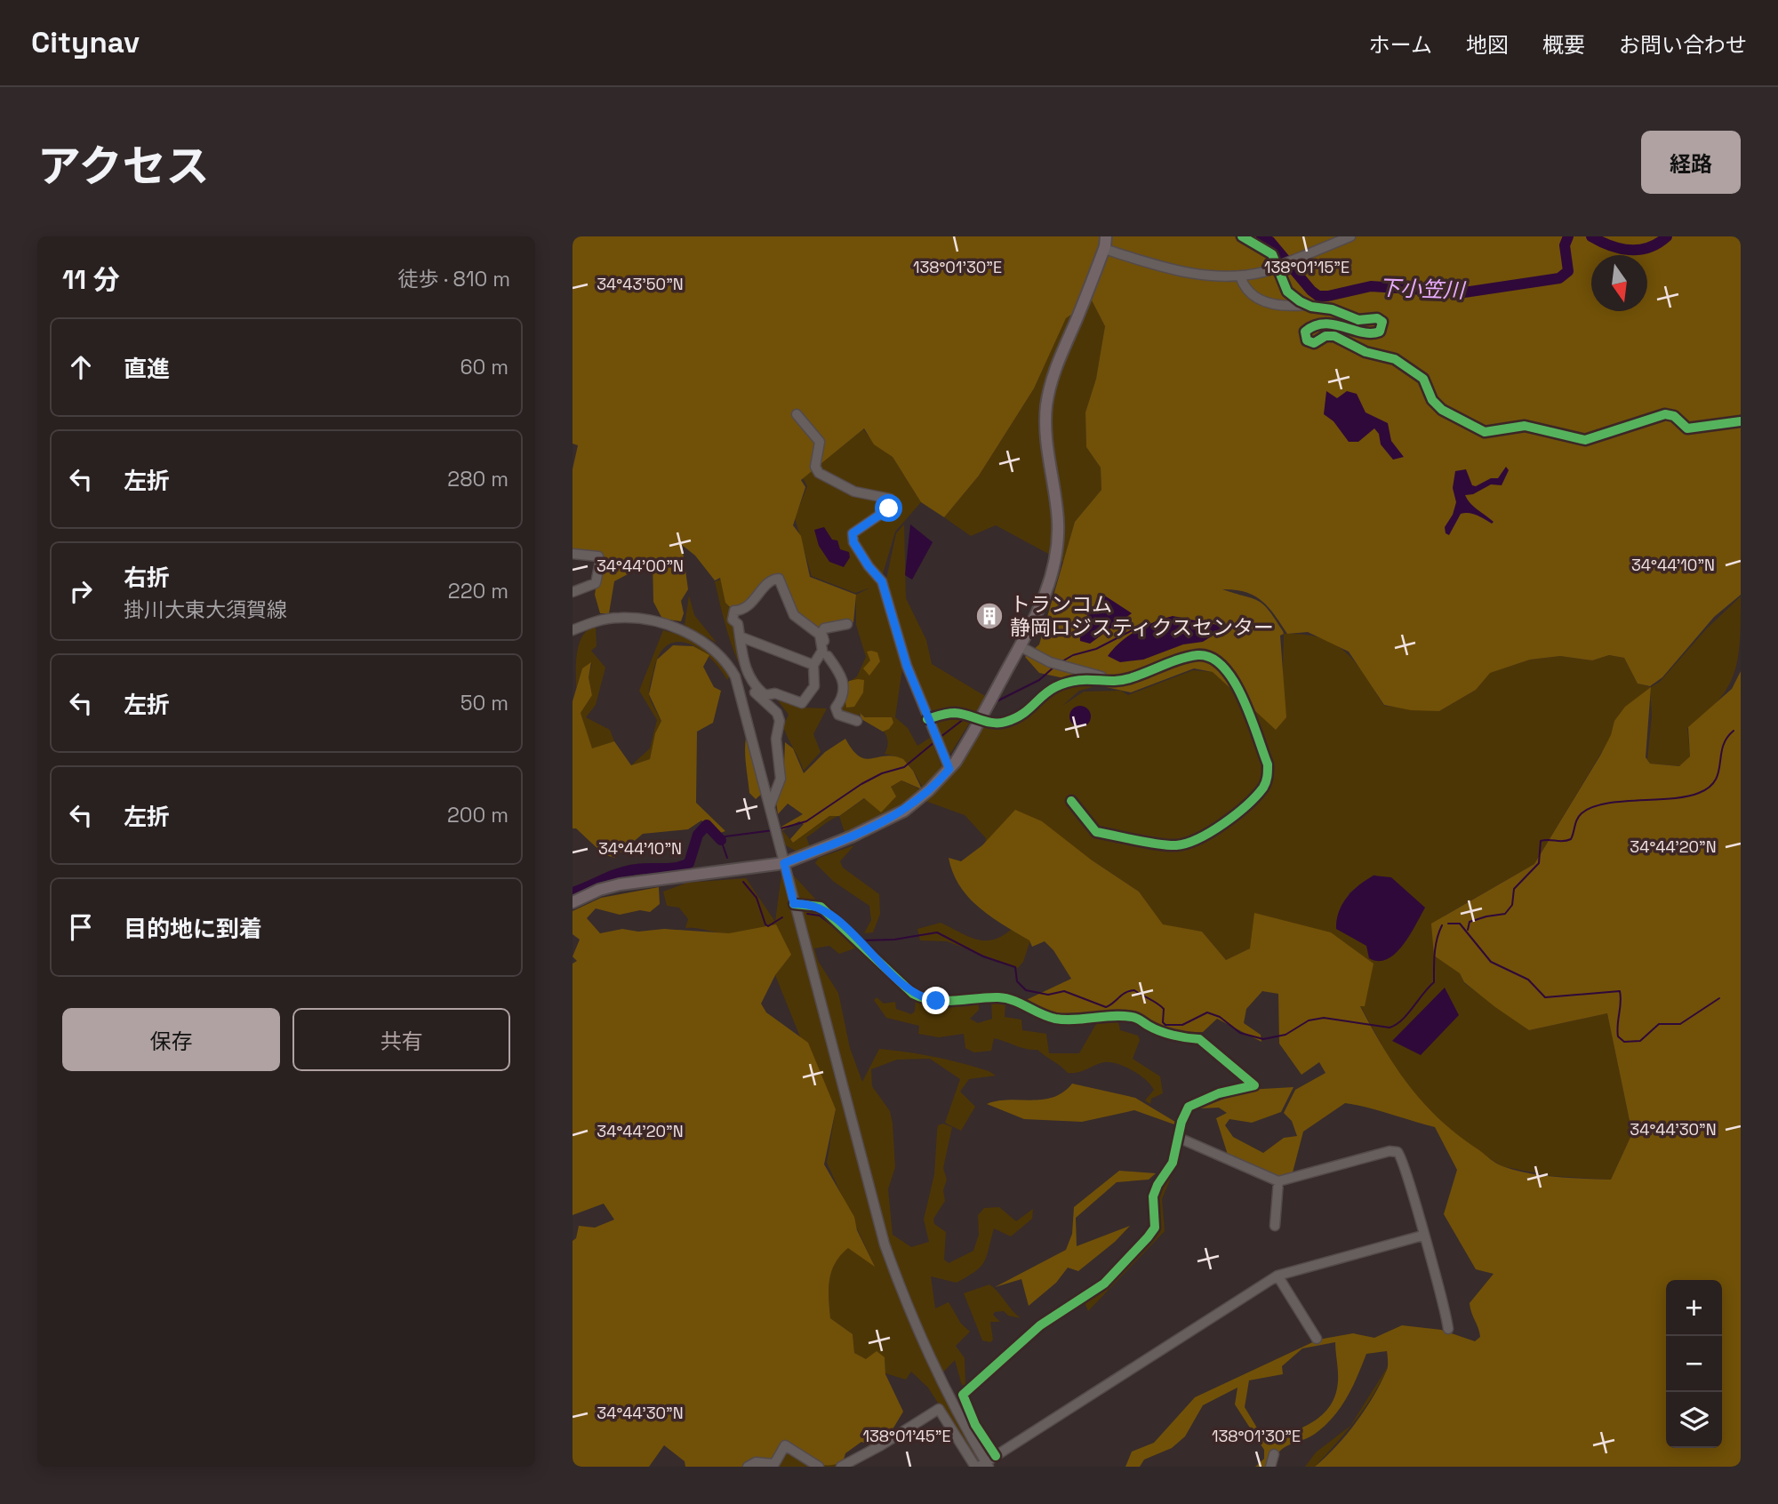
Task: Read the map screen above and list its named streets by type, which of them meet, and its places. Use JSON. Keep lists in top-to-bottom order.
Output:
{
  "water": ["下小笠川"],
  "places": {
    "building": ["トランコム 静岡ロジスティクスセンター"]
  },
  "north": "bottom",
  "page": {
    "header": "Citynav",
    "nav": [
      "ホーム",
      "地図",
      "概要",
      "お問い合わせ"
    ],
    "title": "アクセス",
    "buttons": [
      "経路",
      ["保存", "共有"]
    ],
    "heading": ["11 分", "徒歩 · 810 m"],
    "list": [
      ["直進", "60 m"],
      ["左折", "280 m"],
      ["右折", "掛川大東大須賀線", "220 m"],
      ["左折", "50 m"],
      ["左折", "200 m"],
      "目的地に到着"
    ],
    "map_buttons": ["+", "−"]
  },
  "coordinates": [
    "138°01'30\"E",
    "138°01'15\"E",
    "34°43'50\"N",
    "34°44'10\"N",
    "34°44'00\"N",
    "34°44'20\"N",
    "34°44'30\"N",
    "138°01'45\"E"
  ]
}
